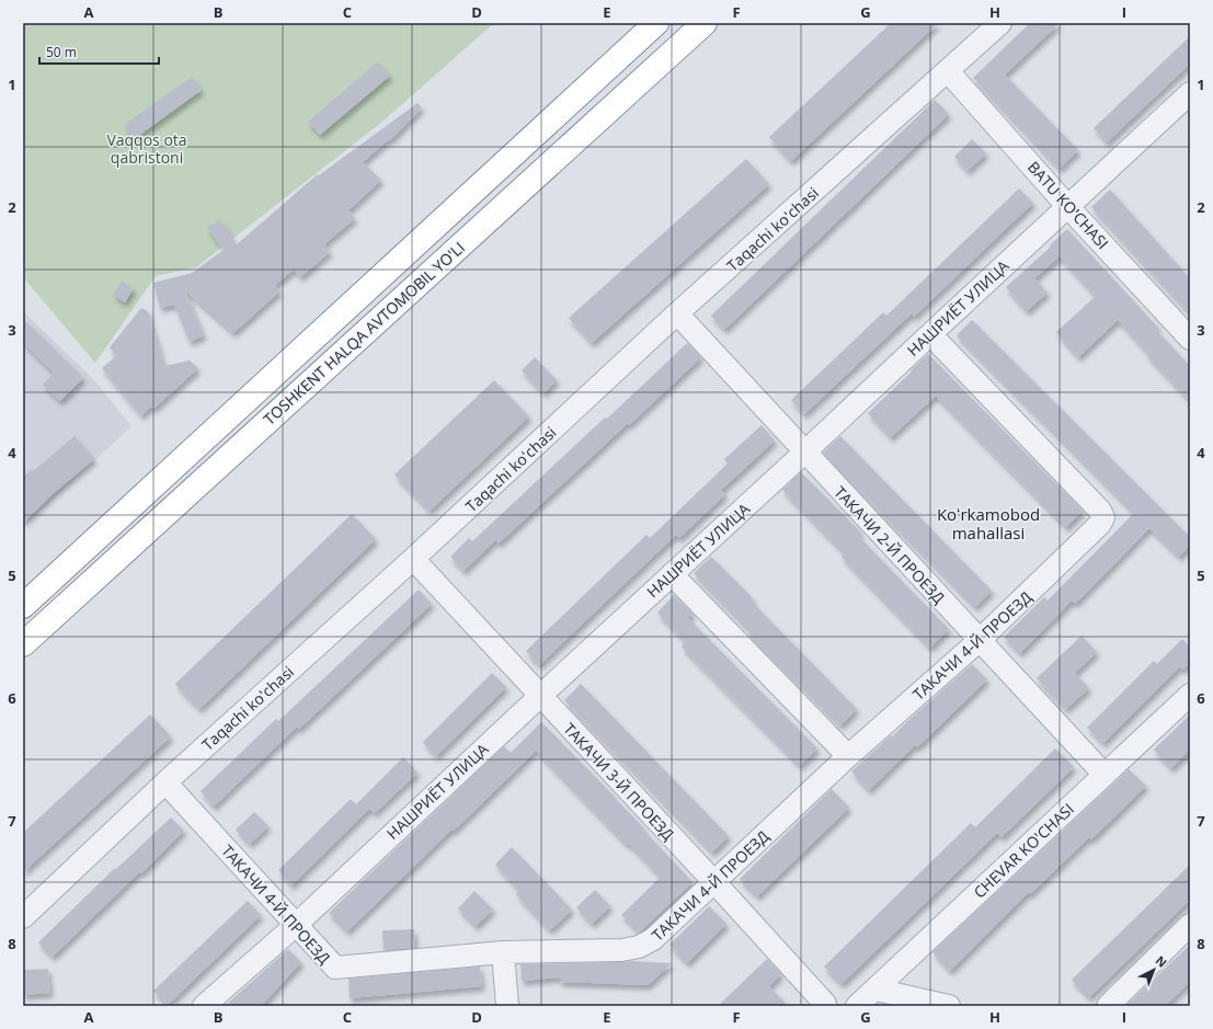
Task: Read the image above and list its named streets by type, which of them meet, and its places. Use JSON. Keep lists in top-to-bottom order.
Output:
{
  "streets": {
    "highway": ["TOSHKENT HALQA AVTOMOBIL YO'LI"],
    "street": [
      "BATU KO'CHASI",
      "Taqachi koʻchasi",
      "НАШРИЁТ УЛИЦА",
      "ТАКАЧИ 2-Й ПРОЕЗД",
      "ТАКАЧИ 4-Й ПРОЕЗД",
      "ТАКАЧИ 3-Й ПРОЕЗД",
      "CHEVAR KO'CHASI"
    ]
  },
  "crossings": [
    ["BATU KO'CHASI", "Taqachi koʻchasi"],
    ["BATU KO'CHASI", "НАШРИЁТ УЛИЦА"],
    ["Taqachi koʻchasi", "ТАКАЧИ 2-Й ПРОЕЗД"],
    ["Taqachi koʻchasi", "ТАКАЧИ 4-Й ПРОЕЗД"],
    ["Taqachi koʻchasi", "ТАКАЧИ 3-Й ПРОЕЗД"],
    ["НАШРИЁТ УЛИЦА", "ТАКАЧИ 2-Й ПРОЕЗД"],
    ["НАШРИЁТ УЛИЦА", "ТАКАЧИ 4-Й ПРОЕЗД"],
    ["НАШРИЁТ УЛИЦА", "ТАКАЧИ 3-Й ПРОЕЗД"],
    ["ТАКАЧИ 2-Й ПРОЕЗД", "ТАКАЧИ 4-Й ПРОЕЗД"],
    ["ТАКАЧИ 2-Й ПРОЕЗД", "CHEVAR KO'CHASI"],
    ["ТАКАЧИ 4-Й ПРОЕЗД", "ТАКАЧИ 3-Й ПРОЕЗД"]
  ],
  "districts": ["Koʻrkamobod mahallasi"],
  "parks": ["Vaqqos ota qabristoni"],
  "scale_bar": "50 m",
  "north": "top right",
  "grid": {
    "columns": [
      "A",
      "B",
      "C",
      "D",
      "E",
      "F",
      "G",
      "H",
      "I"
    ],
    "rows": [
      "1",
      "2",
      "3",
      "4",
      "5",
      "6",
      "7",
      "8"
    ]
  }
}
